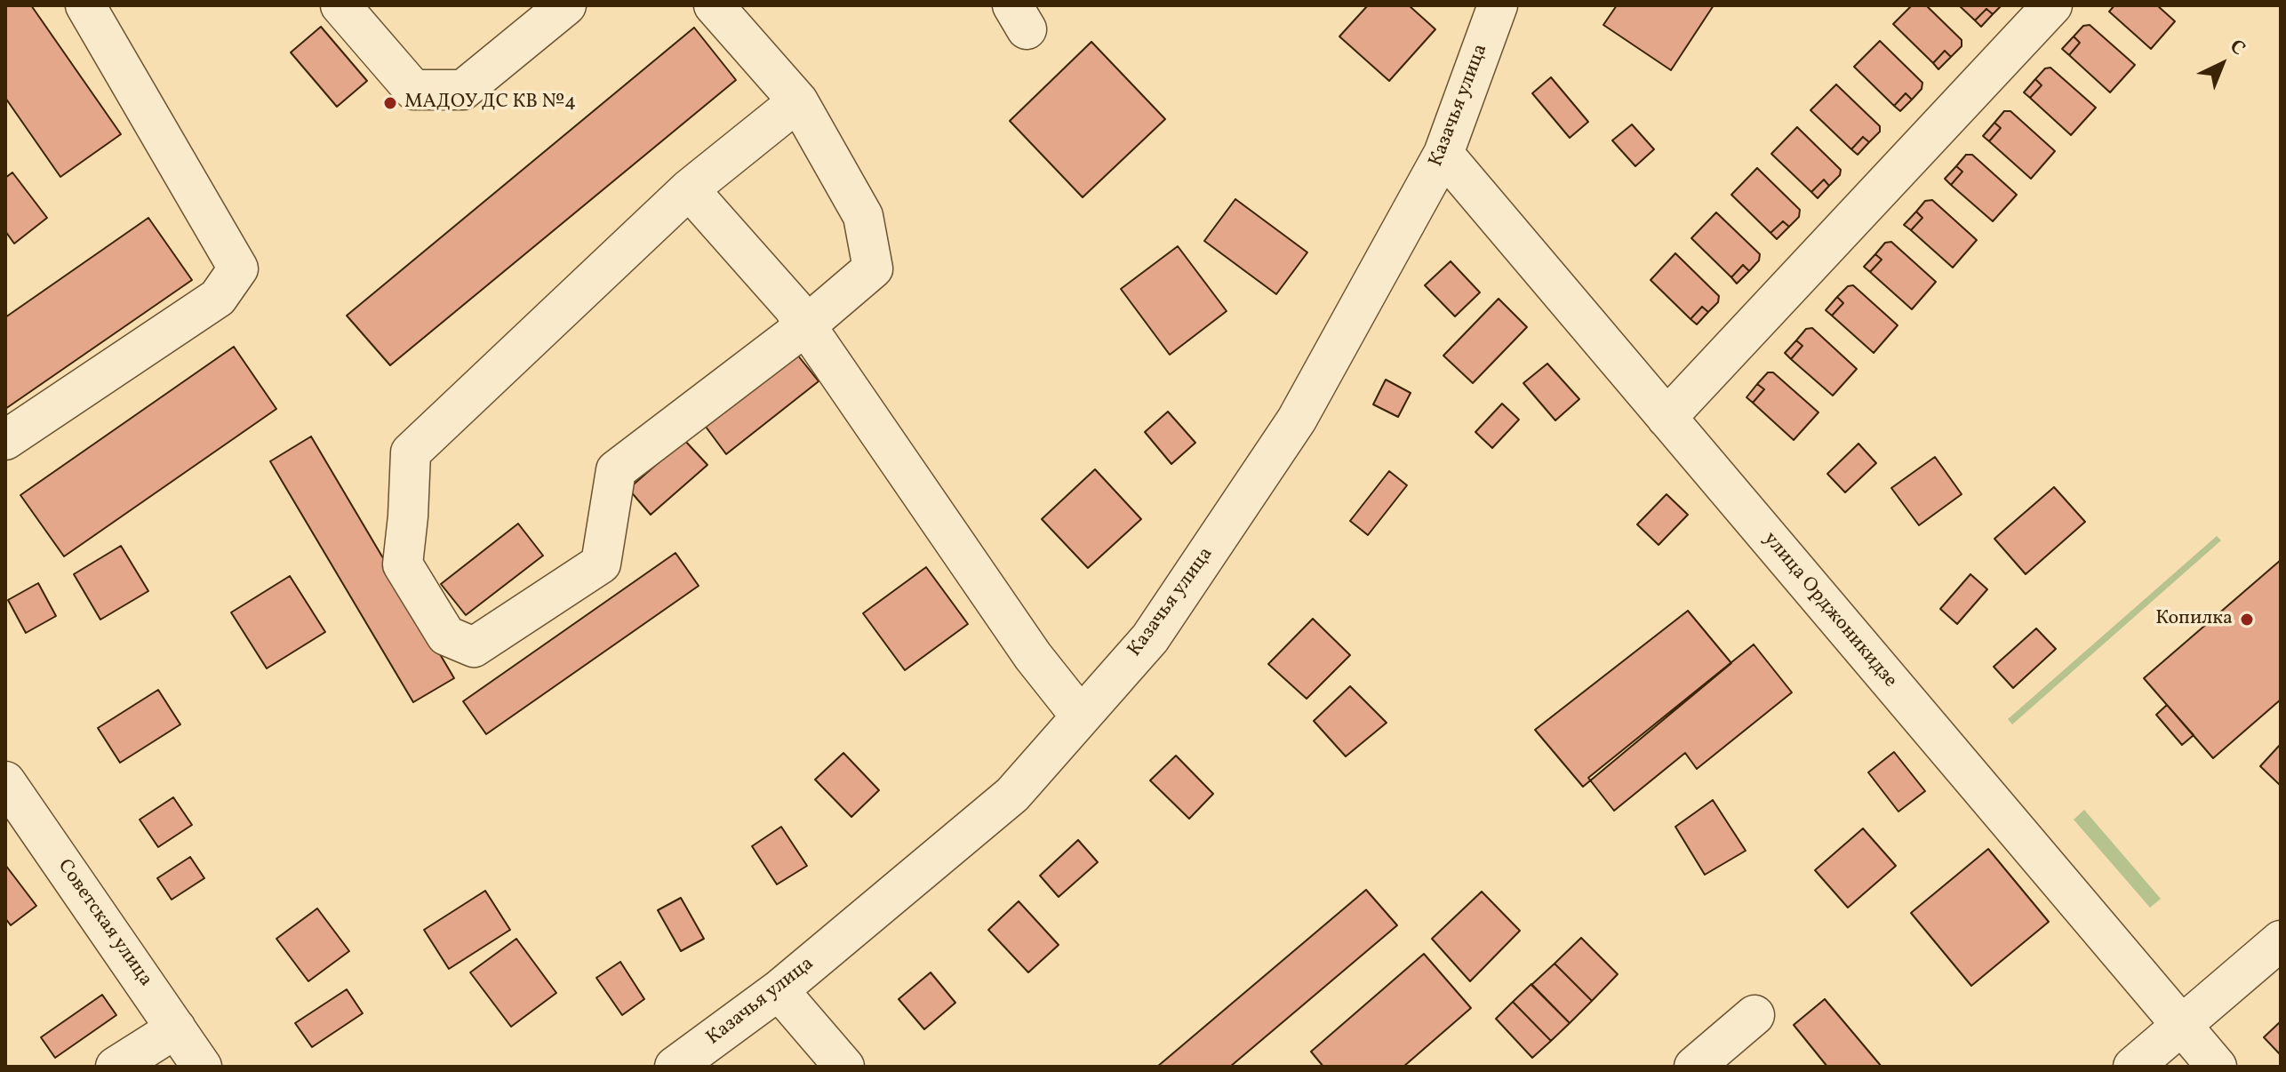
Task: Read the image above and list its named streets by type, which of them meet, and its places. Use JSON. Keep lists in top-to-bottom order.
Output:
{
  "streets": {
    "street": ["Казачья улица", "улица Орджоникидзе", "Советская улица"]
  },
  "crossings": [
    ["Казачья улица", "улица Орджоникидзе"]
  ],
  "places": ["МАДОУ ДС КВ №4", "Копилка"],
  "north": "top right"
}
